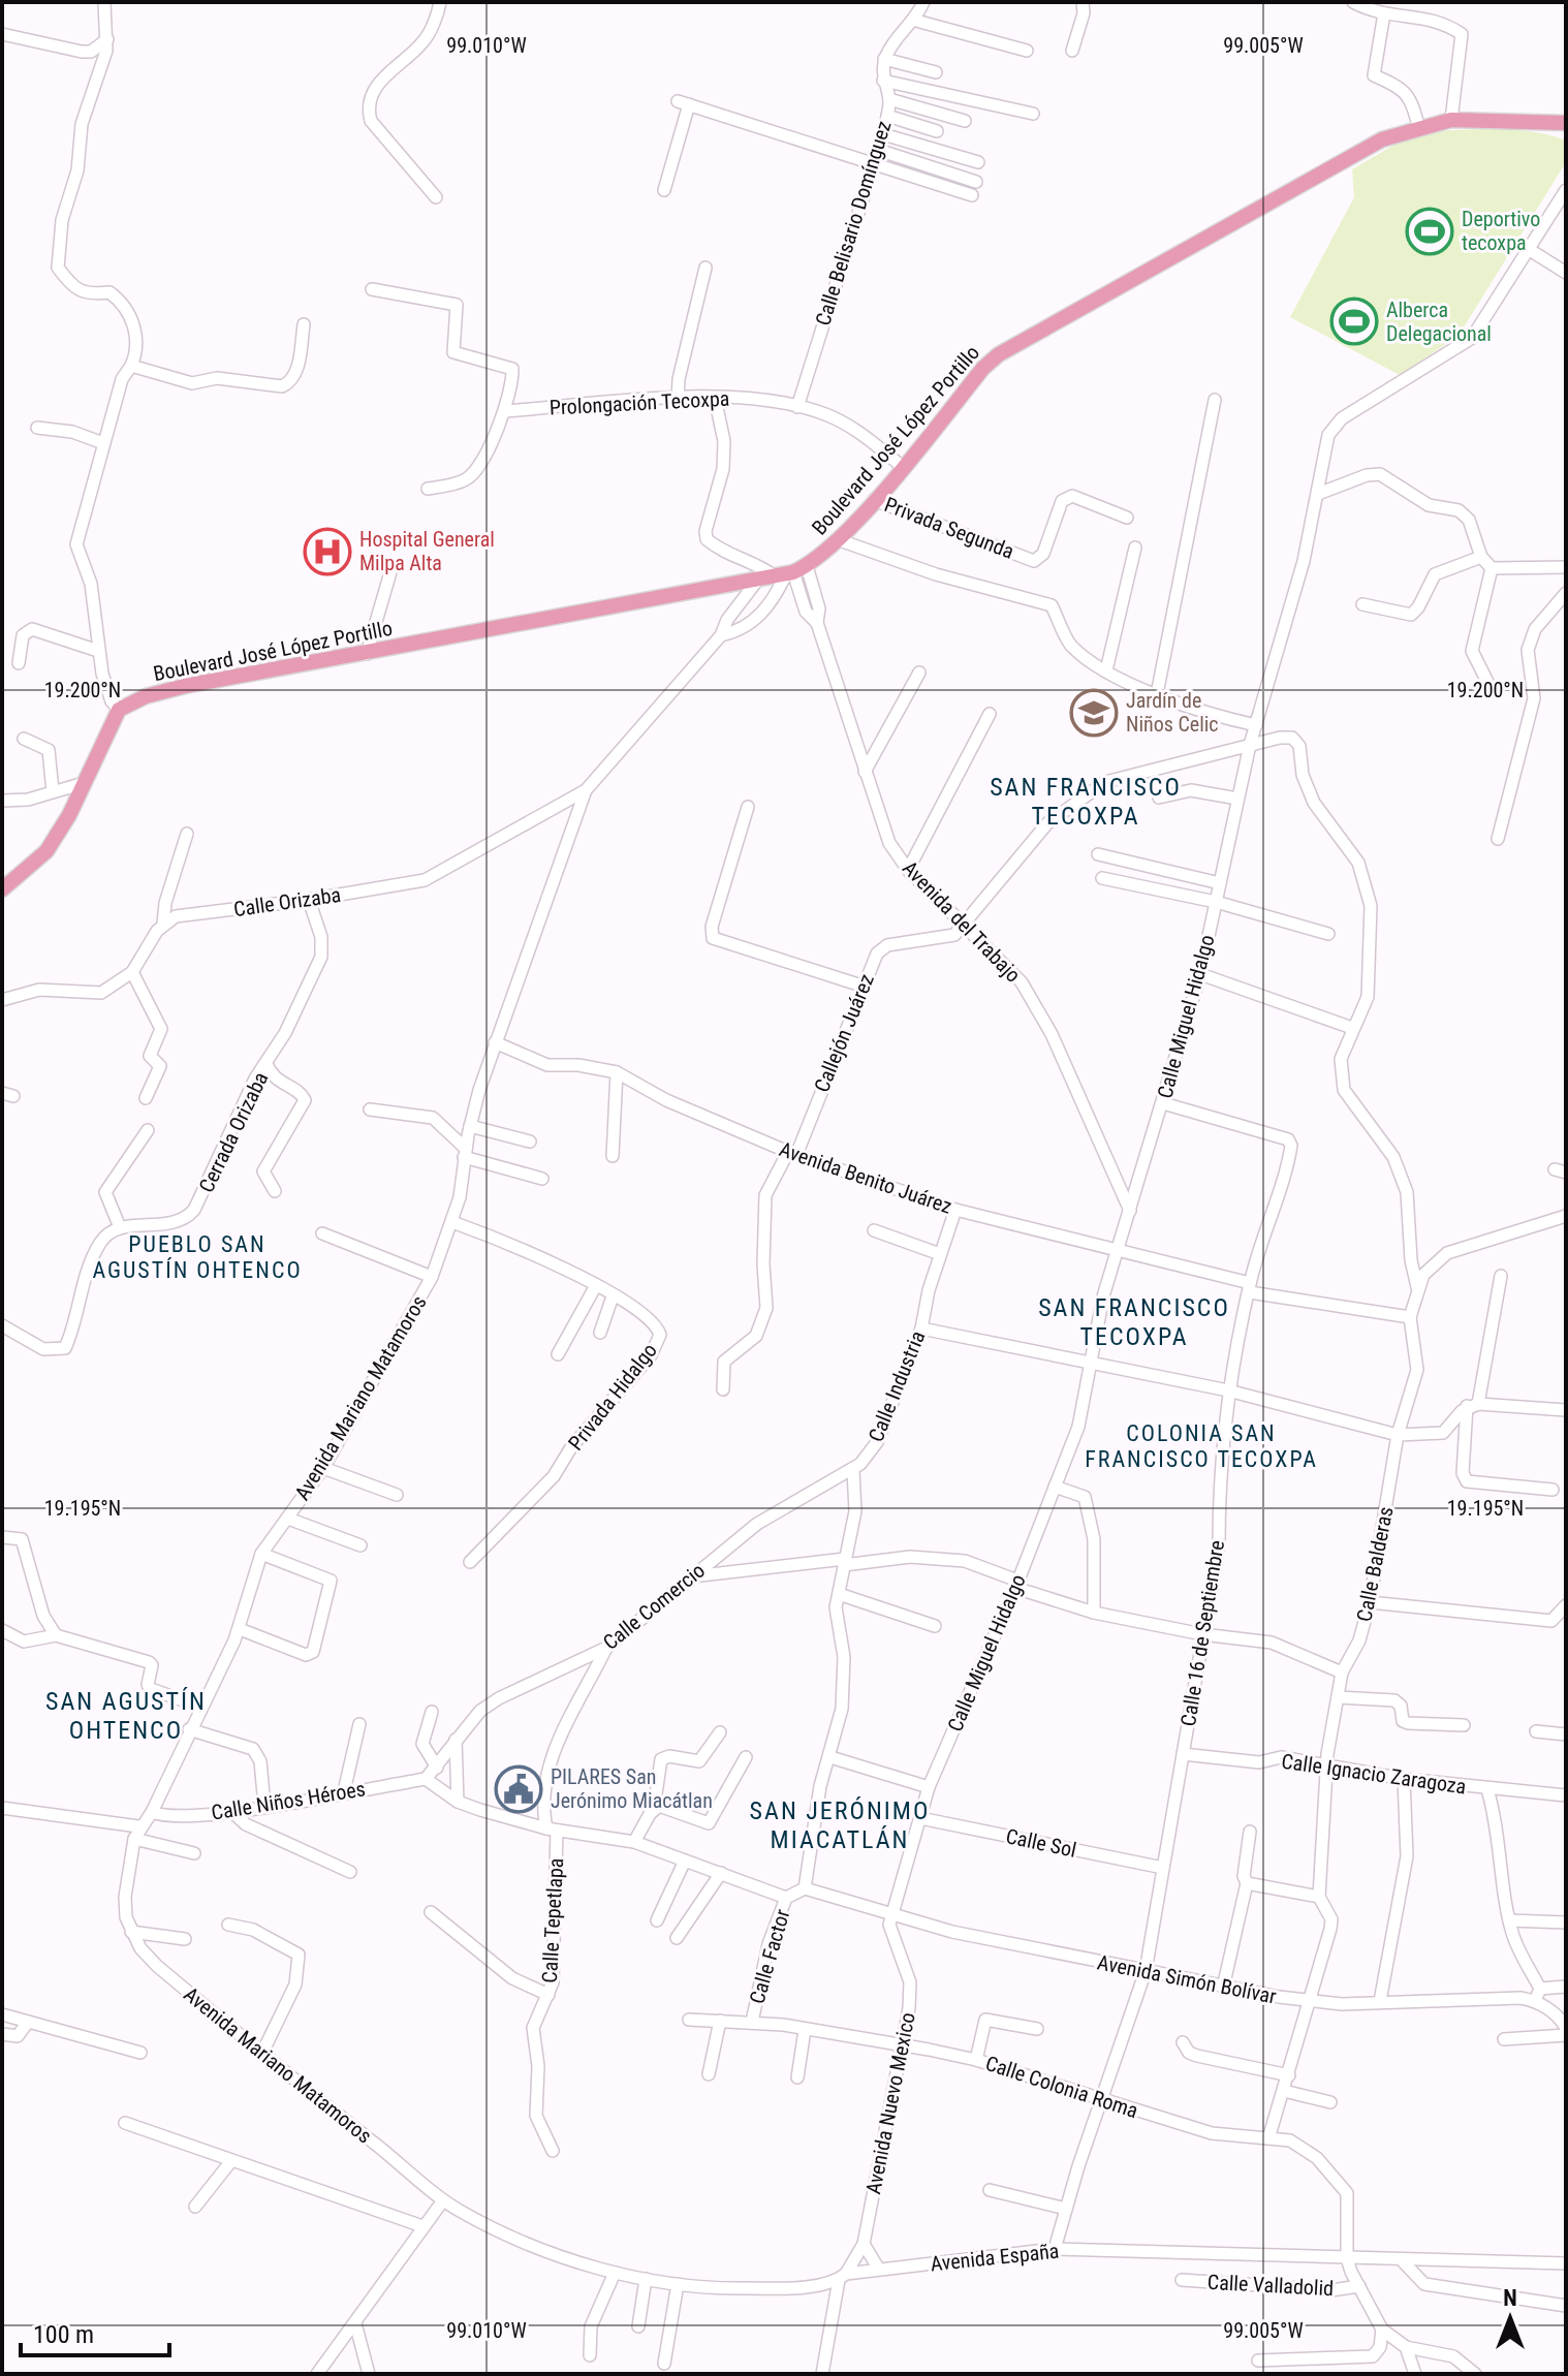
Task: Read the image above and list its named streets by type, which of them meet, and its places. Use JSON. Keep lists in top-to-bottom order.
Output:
{
  "streets": {
    "main road": ["Boulevard José López Portillo"],
    "street": [
      "Calle Belisario Domínguez",
      "Prolongación Tecoxpa",
      "Privada Segunda",
      "Calle Orizaba",
      "Avenida del Trabajo",
      "Calle Miguel Hidalgo",
      "Callejón Juárez",
      "Cerrada Orizaba",
      "Avenida Benito Juárez",
      "Calle Industria",
      "Privada Hidalgo",
      "Avenida Mariano Matamoros",
      "Calle Balderas",
      "Calle Comercio",
      "Calle 16 de Septiembre",
      "Calle Ignacio Zaragoza",
      "Calle Niños Héroes",
      "Calle Sol",
      "Calle Tepetlapa",
      "Calle Factor",
      "Avenida Simón Bolívar",
      "Calle Colonia Roma",
      "Avenida Nuevo Mexico",
      "Avenida España",
      "Calle Valladolid"
    ]
  },
  "crossings": [
    ["Calle Belisario Domínguez", "Prolongación Tecoxpa"],
    ["Prolongación Tecoxpa", "Boulevard José López Portillo"],
    ["Boulevard José López Portillo", "Privada Segunda"],
    ["Boulevard José López Portillo", "Avenida del Trabajo"],
    ["Boulevard José López Portillo", "Avenida Mariano Matamoros"],
    ["Calle Orizaba", "Cerrada Orizaba"],
    ["Calle Orizaba", "Avenida Mariano Matamoros"],
    ["Avenida del Trabajo", "Calle Miguel Hidalgo"],
    ["Avenida del Trabajo", "Callejón Juárez"],
    ["Avenida del Trabajo", "Avenida Mariano Matamoros"],
    ["Calle Miguel Hidalgo", "Avenida Benito Juárez"],
    ["Calle Miguel Hidalgo", "Calle 16 de Septiembre"],
    ["Calle Miguel Hidalgo", "Calle Sol"],
    ["Calle Miguel Hidalgo", "Avenida Simón Bolívar"],
    ["Calle Miguel Hidalgo", "Avenida Nuevo Mexico"],
    ["Callejón Juárez", "Avenida Benito Juárez"],
    ["Avenida Benito Juárez", "Calle Industria"],
    ["Avenida Benito Juárez", "Avenida Mariano Matamoros"],
    ["Avenida Benito Juárez", "Calle Balderas"],
    ["Avenida Benito Juárez", "Calle 16 de Septiembre"],
    ["Calle Industria", "Calle Comercio"],
    ["Privada Hidalgo", "Avenida Mariano Matamoros"],
    ["Avenida Mariano Matamoros", "Calle Niños Héroes"],
    ["Avenida Mariano Matamoros", "Avenida España"],
    ["Calle Balderas", "Calle Ignacio Zaragoza"],
    ["Calle Balderas", "Avenida Simón Bolívar"],
    ["Calle Balderas", "Calle Colonia Roma"],
    ["Calle Comercio", "Calle Niños Héroes"],
    ["Calle Comercio", "Calle Tepetlapa"],
    ["Calle 16 de Septiembre", "Calle Ignacio Zaragoza"],
    ["Calle 16 de Septiembre", "Calle Sol"],
    ["Calle 16 de Septiembre", "Avenida Simón Bolívar"],
    ["Calle 16 de Septiembre", "Calle Colonia Roma"],
    ["Calle 16 de Septiembre", "Avenida España"],
    ["Calle Factor", "Avenida Simón Bolívar"],
    ["Calle Factor", "Calle Colonia Roma"],
    ["Avenida Simón Bolívar", "Avenida Nuevo Mexico"],
    ["Calle Colonia Roma", "Avenida Nuevo Mexico"],
    ["Calle Colonia Roma", "Avenida España"]
  ],
  "districts": [
    "SAN FRANCISCO TECOXPA",
    "PUEBLO SAN AGUSTÍN OHTENCO",
    "SAN FRANCISCO TECOXPA",
    "COLONIA SAN FRANCISCO TECOXPA",
    "SAN AGUSTÍN OHTENCO",
    "SAN JERÓNIMO MIACATLÁN"
  ],
  "places": {
    "sports": ["Deportivo tecoxpa", "Alberca Delegacional"],
    "hospital": ["Hospital General Milpa Alta"],
    "school or university": ["Jardín de Niños Celic"],
    "public building": ["PILARES San Jerónimo Miacátlan"]
  },
  "scale_bar": "100 m",
  "north": "top",
  "coordinates": [
    "99.010°W",
    "99.005°W",
    "19.200°N",
    "19.195°N"
  ]
}
